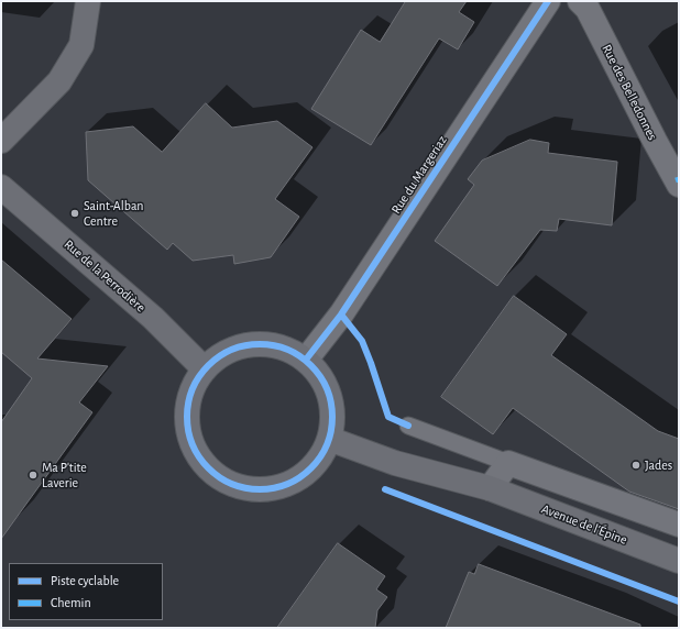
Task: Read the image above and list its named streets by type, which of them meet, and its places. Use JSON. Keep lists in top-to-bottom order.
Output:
{
  "streets": {
    "street": [
      "Rue des Belledonnes",
      "Rue du Margeriaz",
      "Rue de la Perrodière",
      "Avenue de l'Épine"
    ]
  },
  "crossings": [
    ["Rue du Margeriaz", "Rue de la Perrodière"],
    ["Rue du Margeriaz", "Avenue de l'Épine"],
    ["Rue de la Perrodière", "Avenue de l'Épine"]
  ],
  "places": ["Saint-Alban Centre", "Jades", "Ma P'tite Laverie"],
  "legend": ["Piste cyclable", "Chemin"]
}
